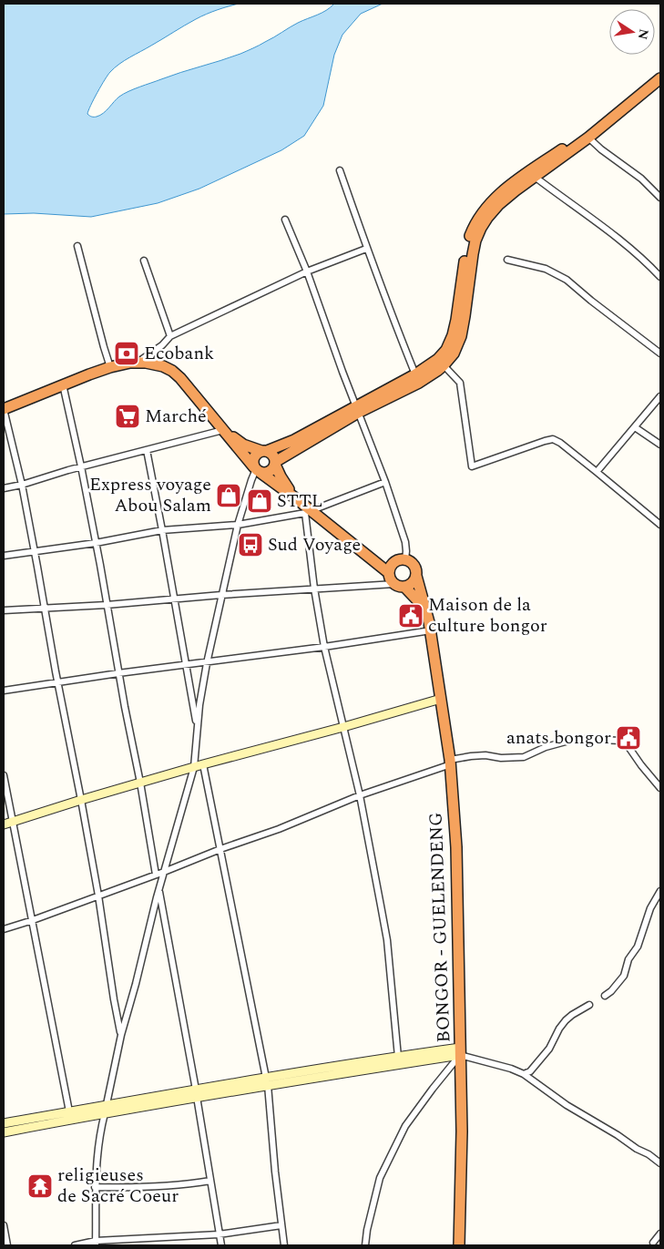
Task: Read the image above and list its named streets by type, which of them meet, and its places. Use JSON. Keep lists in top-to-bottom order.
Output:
{
  "streets": {
    "highway": ["BONGOR - GUELENDENG"]
  },
  "places": {
    "bank": ["Ecobank"],
    "supermarket": ["Marché"],
    "shop": ["Express voyage Abou Salam", "STTL"],
    "bus stop": ["Sud Voyage"],
    "public building": ["Maison de la culture bongor", "anats bongor"],
    "temple": ["religieuses de Sacré Coeur"]
  },
  "north": "right"
}
